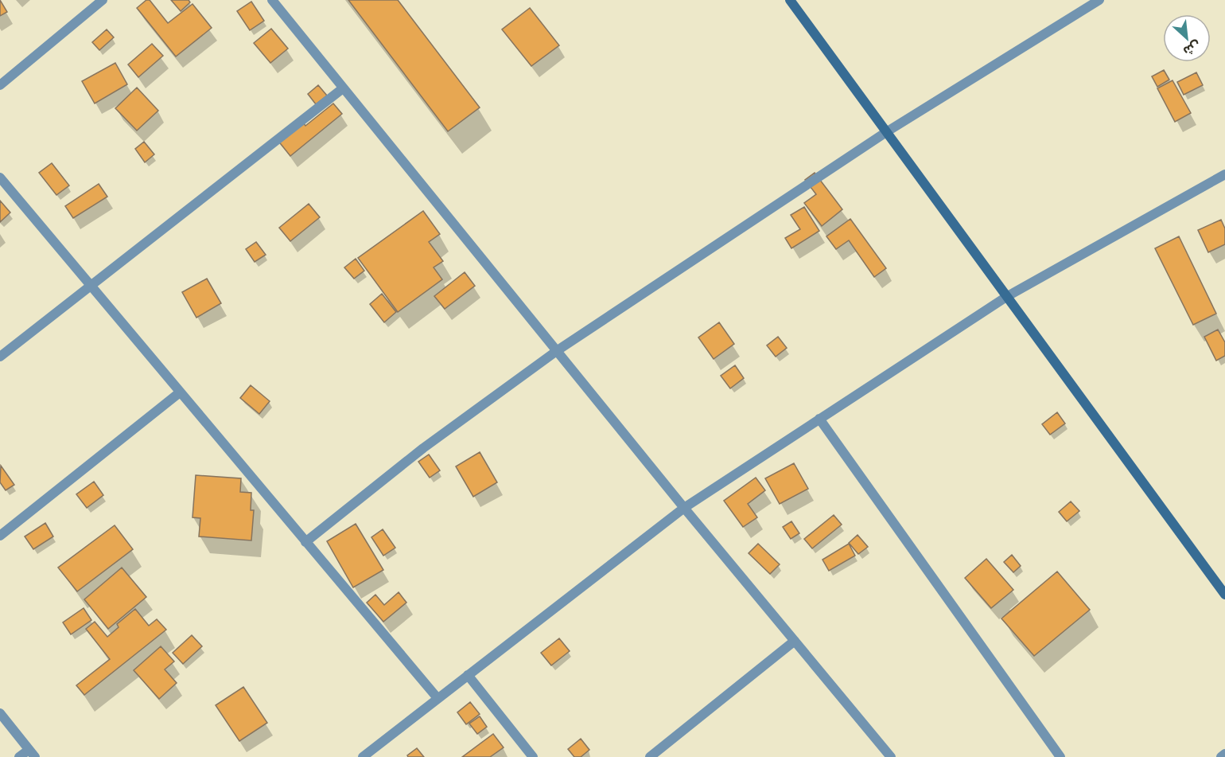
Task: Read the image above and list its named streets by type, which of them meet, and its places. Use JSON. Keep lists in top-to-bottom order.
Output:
{
  "north": "bottom right"
}
